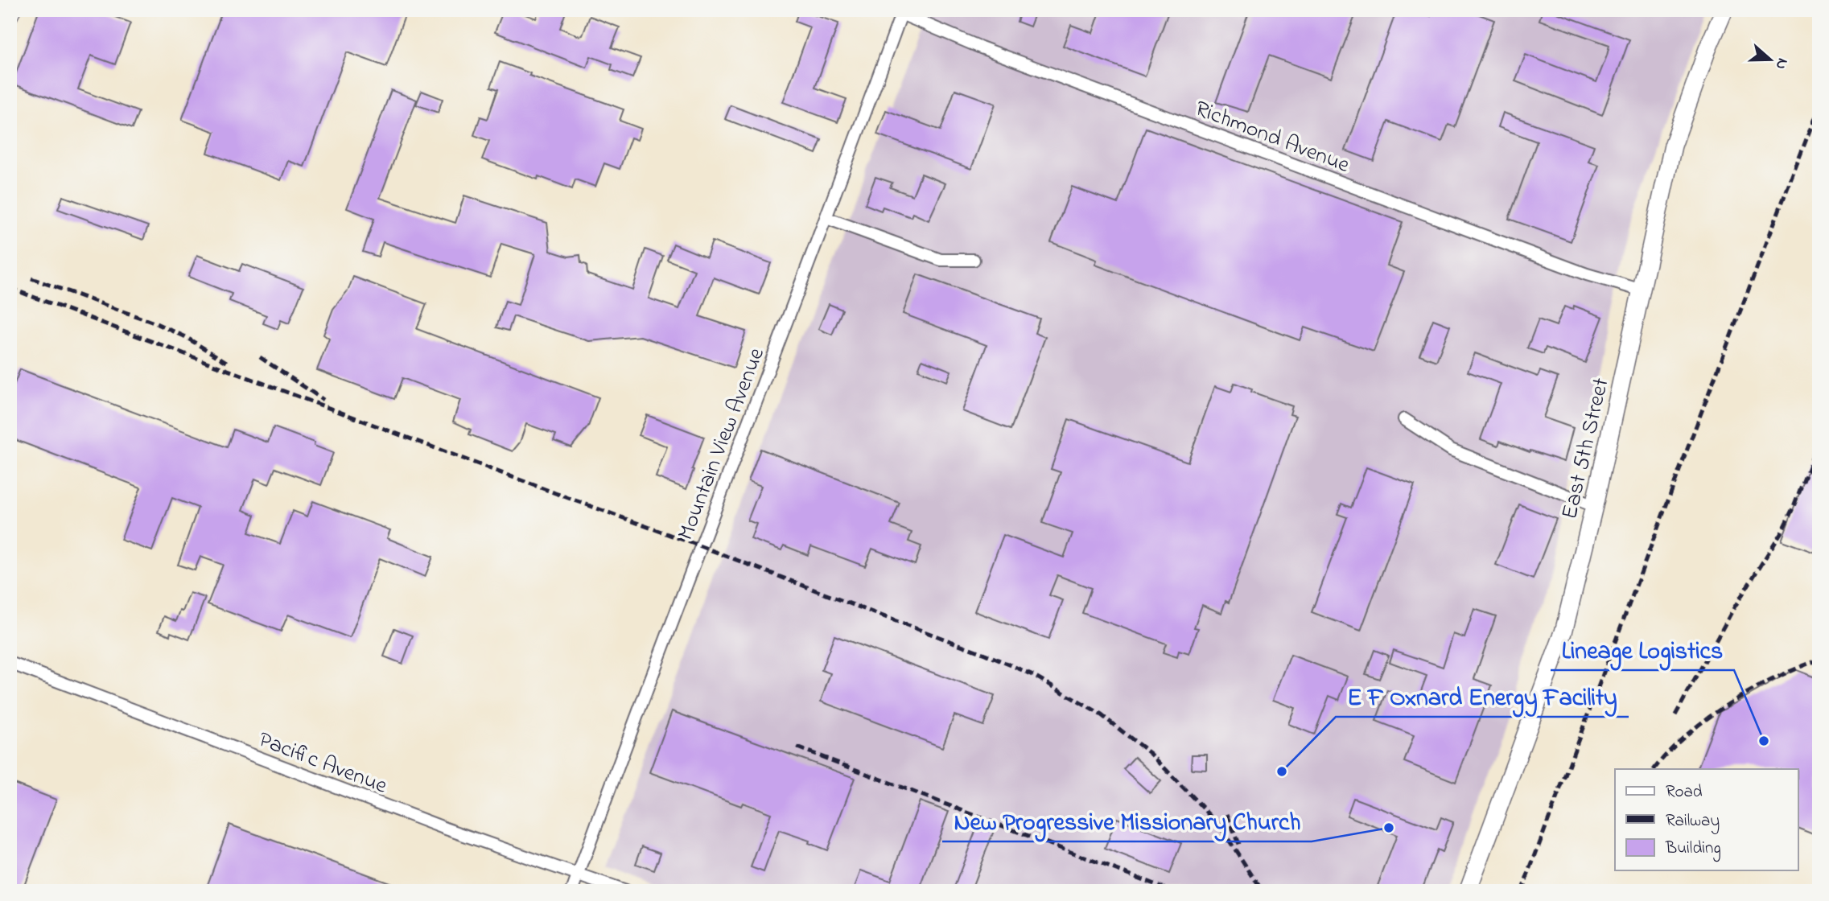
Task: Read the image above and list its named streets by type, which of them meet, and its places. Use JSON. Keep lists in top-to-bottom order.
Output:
{
  "streets": {
    "main road": ["East 5th Street"],
    "street": ["Richmond Avenue", "Mountain View Avenue", "Pacific Avenue"]
  },
  "crossings": [
    ["Richmond Avenue", "Mountain View Avenue"],
    ["Richmond Avenue", "East 5th Street"],
    ["Mountain View Avenue", "Pacific Avenue"]
  ],
  "places": ["Lineage Logistics", "E F Oxnard Energy Facility", "New Progressive Missionary Church"],
  "legend": ["Road", "Railway", "Building"],
  "north": "right"
}
